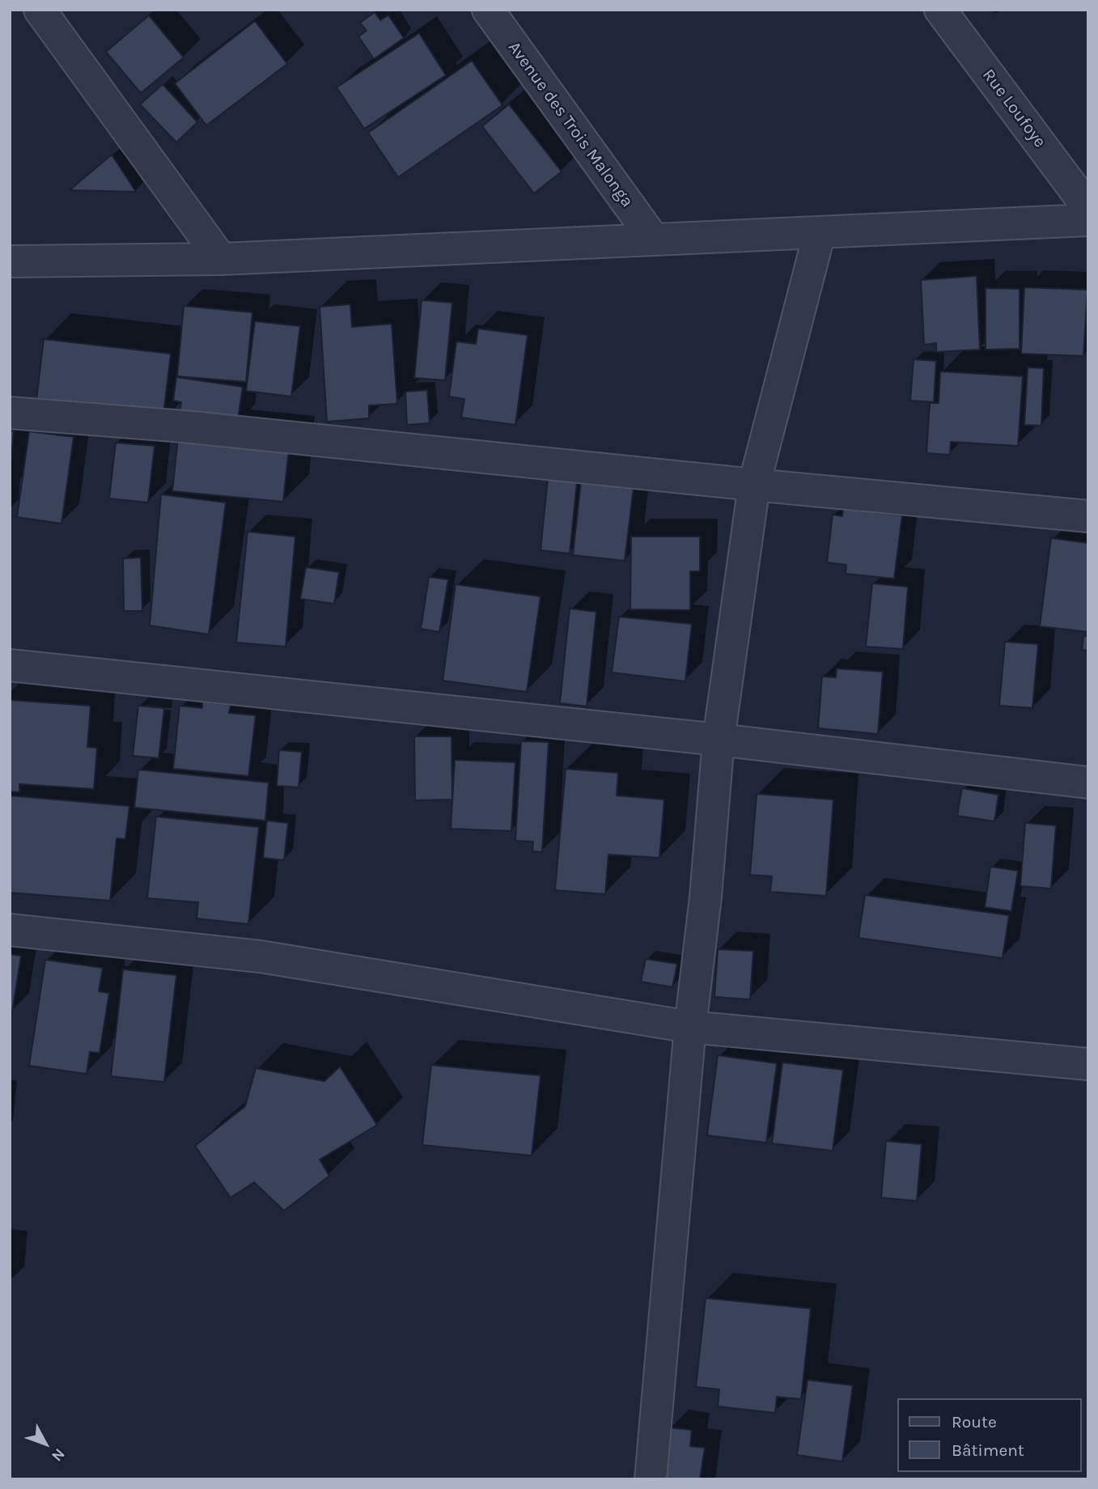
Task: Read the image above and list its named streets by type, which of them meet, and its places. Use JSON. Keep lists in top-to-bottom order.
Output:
{
  "streets": {
    "street": ["Rue Loufoye", "Avenue des Trois Malonga"]
  },
  "legend": ["Route", "Bâtiment"],
  "north": "bottom right"
}
